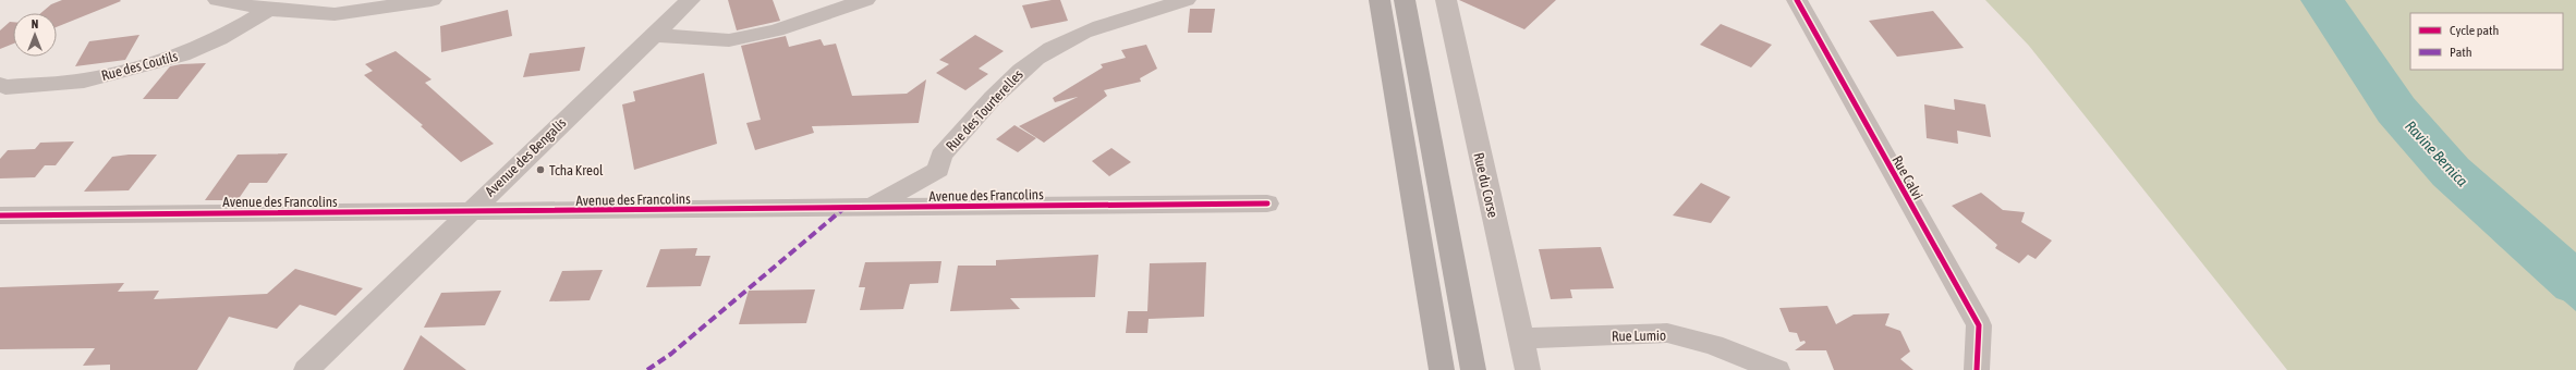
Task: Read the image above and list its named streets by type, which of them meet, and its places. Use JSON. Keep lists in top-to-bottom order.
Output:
{
  "streets": {
    "street": [
      "Rue des Coutils",
      "Rue des Tourterelles",
      "Avenue des Bengalis",
      "Rue Calvi",
      "Rue du Corse",
      "Avenue des Francolins",
      "Rue Lumio"
    ]
  },
  "crossings": [
    ["Rue des Tourterelles", "Avenue des Francolins"],
    ["Avenue des Bengalis", "Avenue des Francolins"],
    ["Rue du Corse", "Rue Lumio"]
  ],
  "water": ["Ravine Bernica"],
  "places": ["Tcha Kreol"],
  "legend": ["Cycle path", "Path"],
  "north": "top"
}
